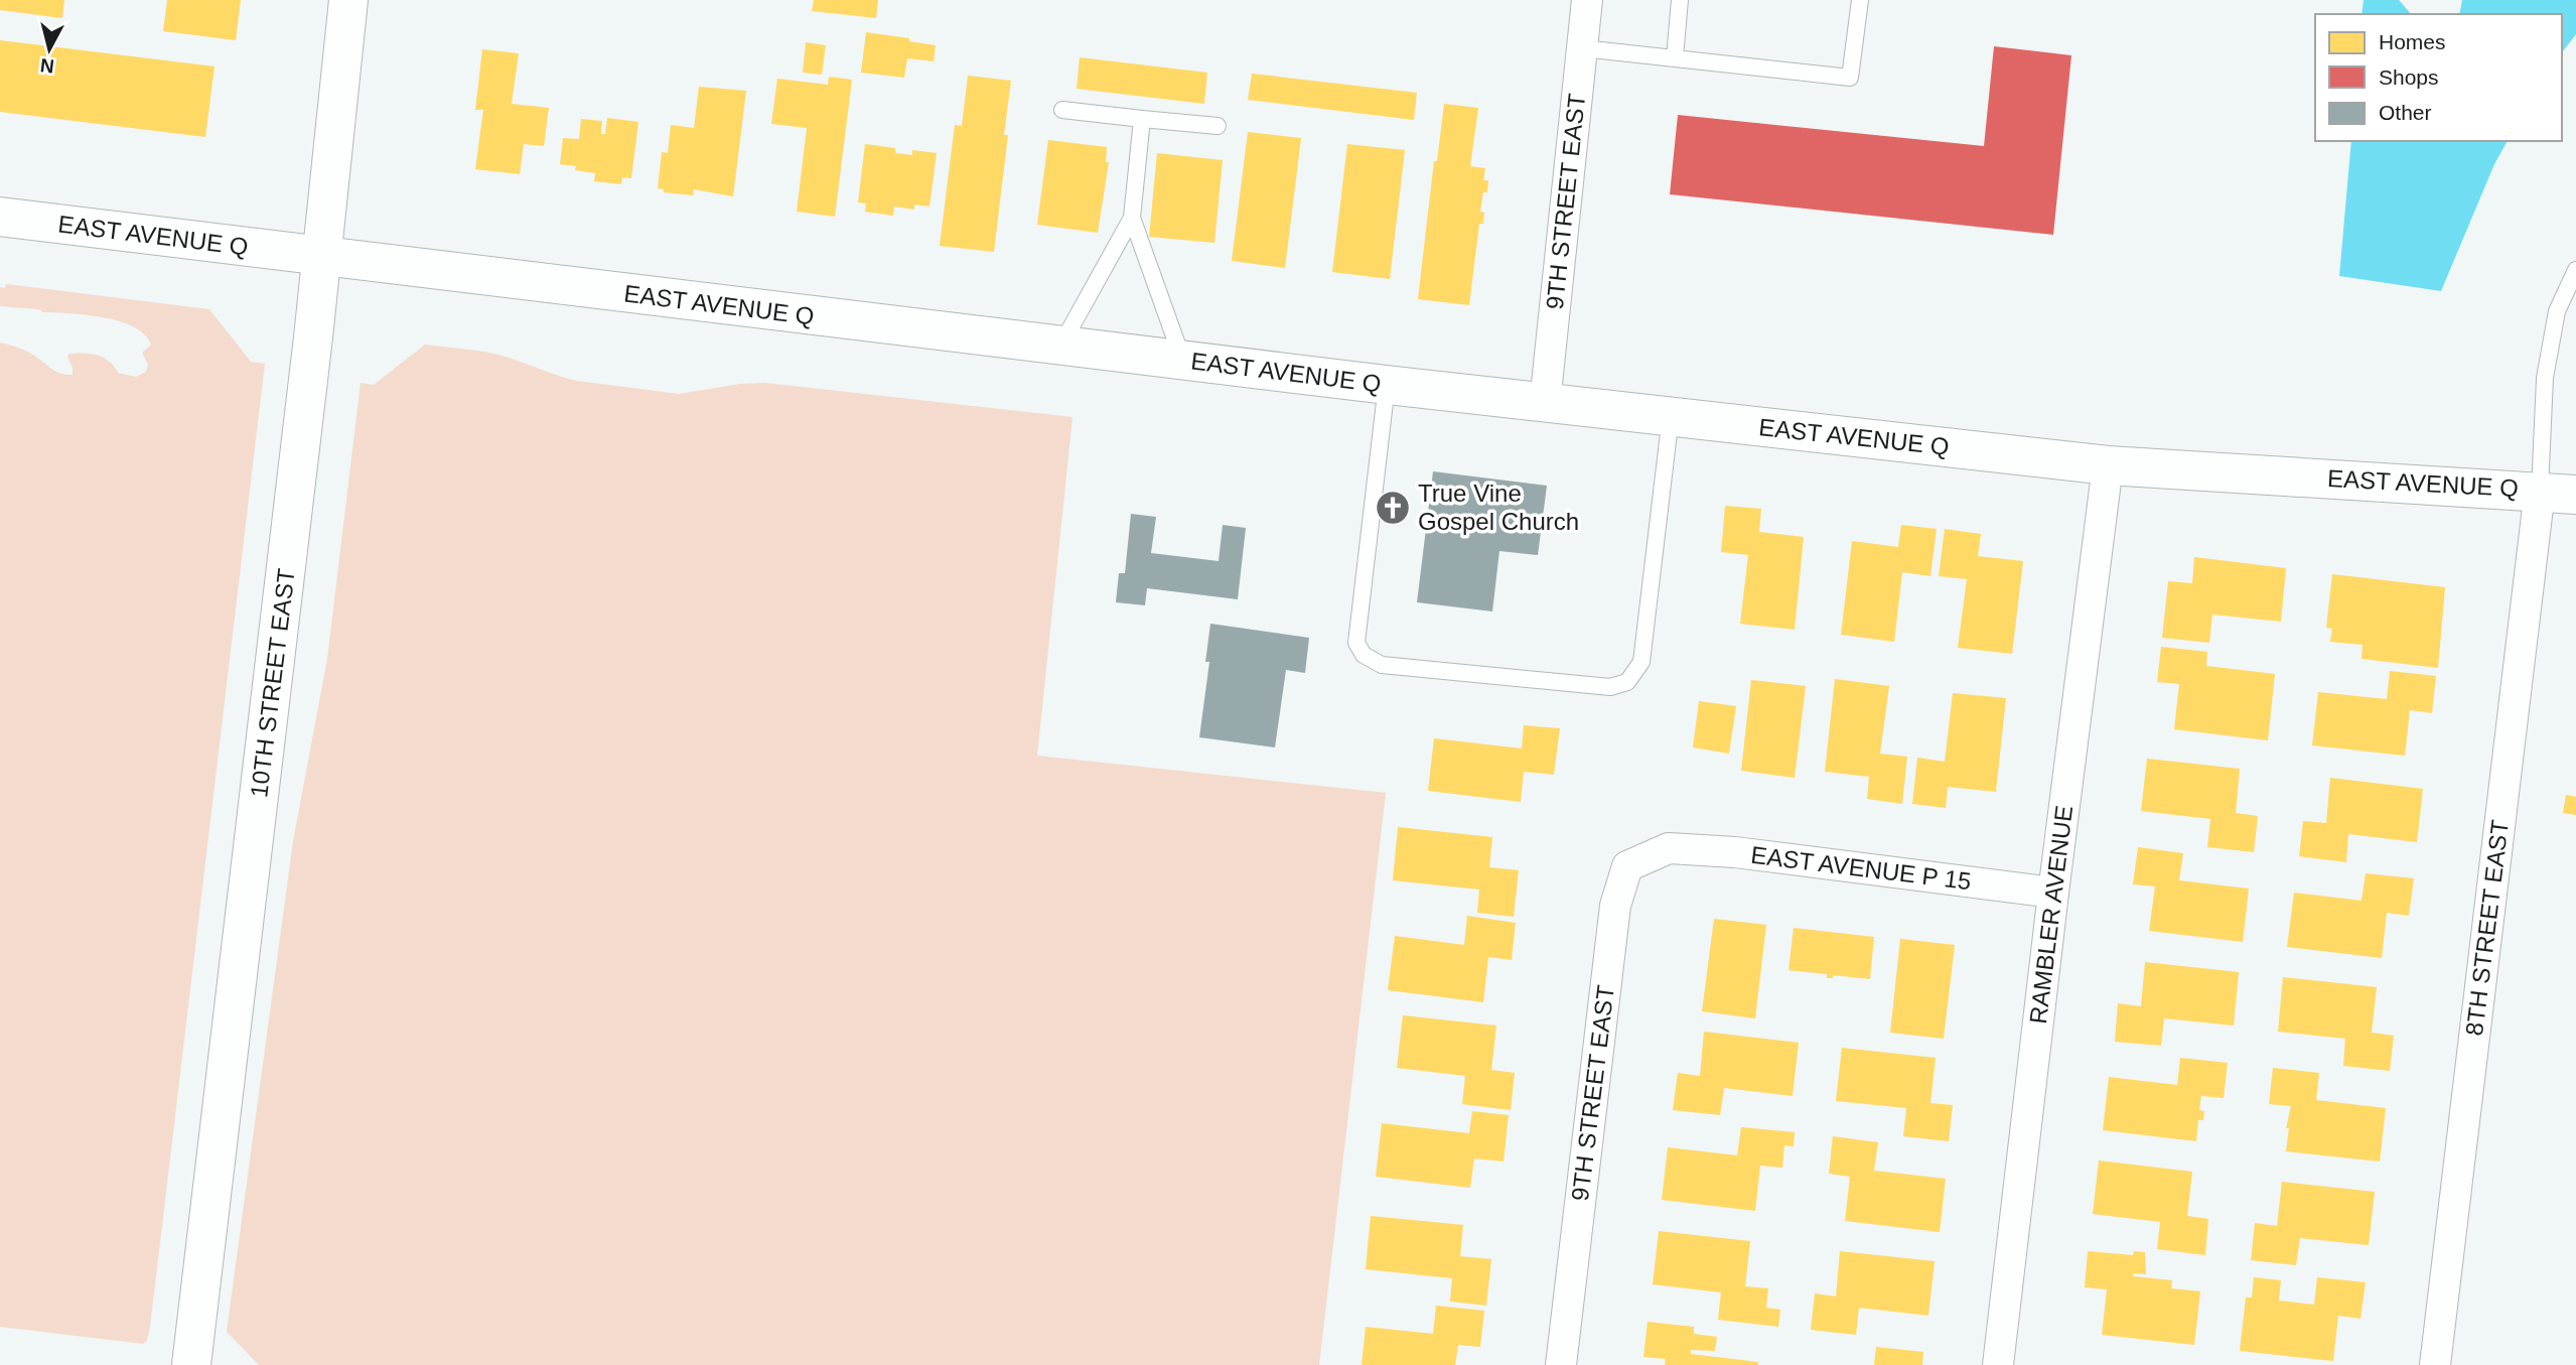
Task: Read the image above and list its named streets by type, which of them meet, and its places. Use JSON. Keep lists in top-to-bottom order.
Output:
{
  "streets": {
    "main road": ["EAST AVENUE Q", "10TH STREET EAST"],
    "street": [
      "9TH STREET EAST",
      "EAST AVENUE P 15",
      "RAMBLER AVENUE",
      "8TH STREET EAST"
    ]
  },
  "crossings": [
    ["9TH STREET EAST", "EAST AVENUE Q"],
    ["9TH STREET EAST", "EAST AVENUE P 15"],
    ["EAST AVENUE Q", "10TH STREET EAST"],
    ["EAST AVENUE Q", "RAMBLER AVENUE"],
    ["EAST AVENUE Q", "8TH STREET EAST"],
    ["EAST AVENUE P 15", "RAMBLER AVENUE"]
  ],
  "places": {
    "church": ["True Vine Gospel Church"]
  },
  "legend": ["Homes", "Shops", "Other"],
  "north": "bottom"
}
